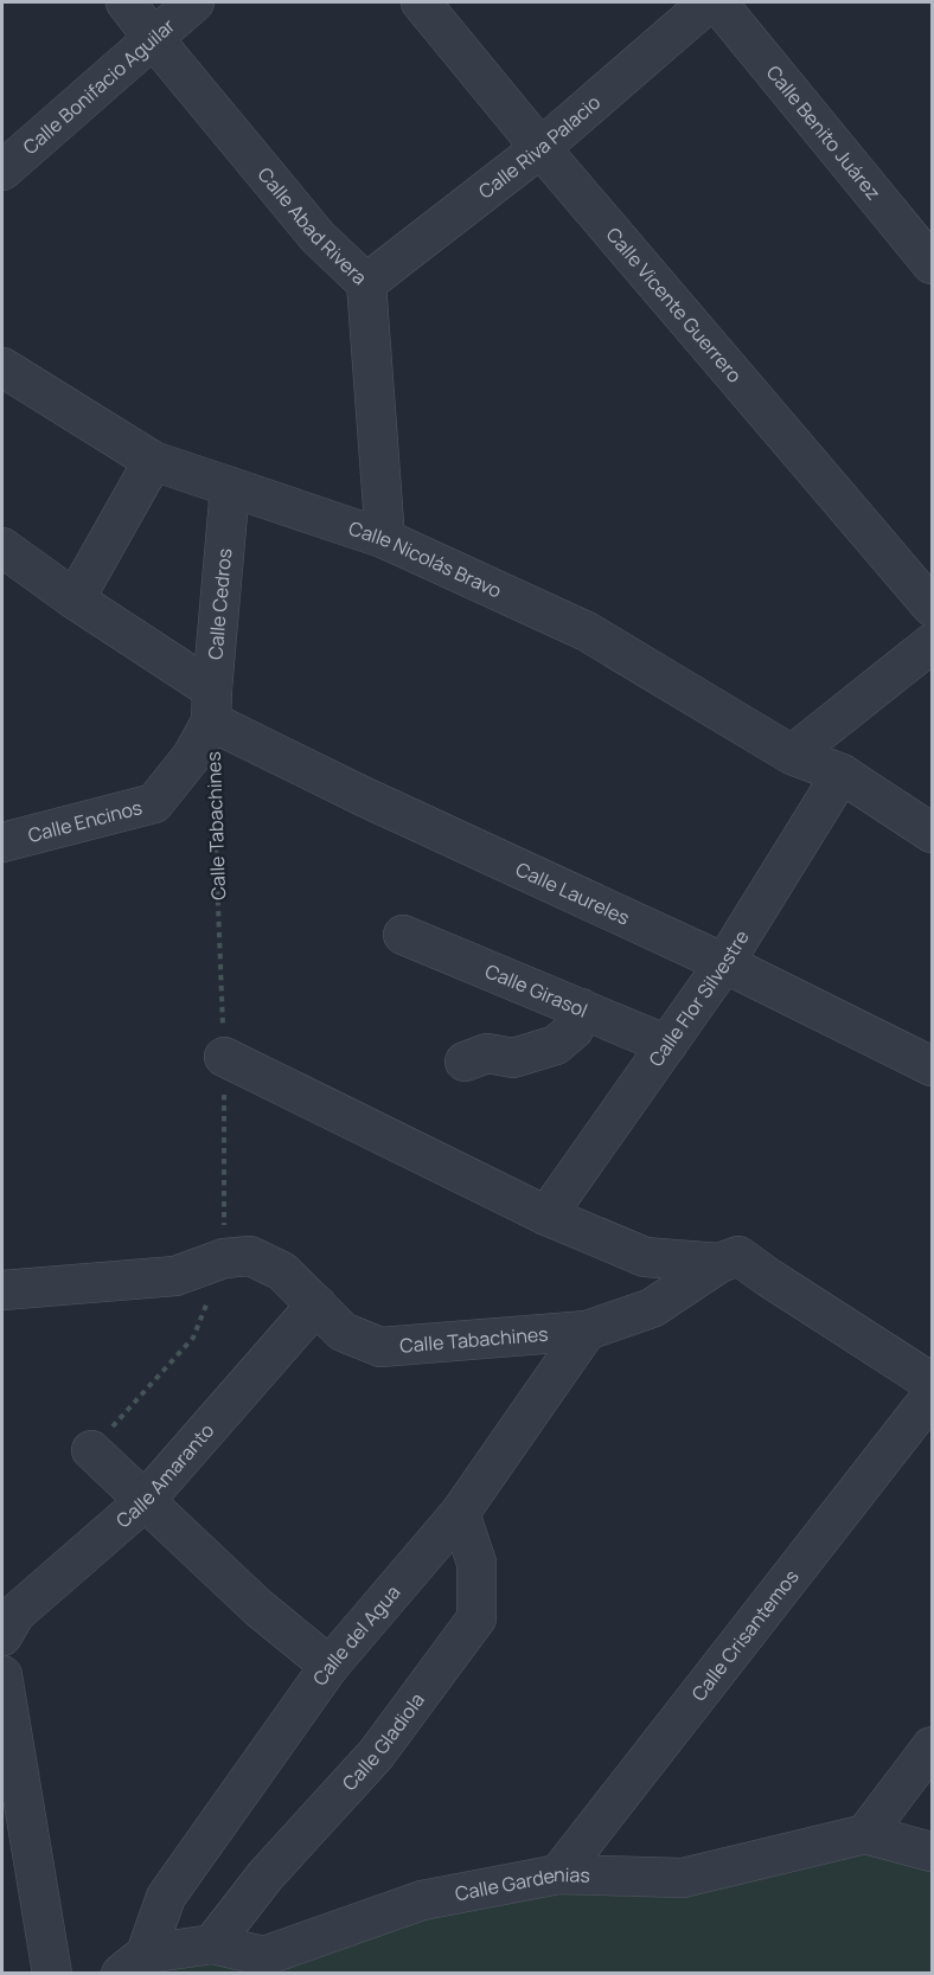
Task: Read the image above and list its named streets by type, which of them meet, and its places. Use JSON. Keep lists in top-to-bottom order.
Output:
{
  "streets": {
    "street": [
      "Calle Bonifacio Aguilar",
      "Calle Benito Juárez",
      "Calle Riva Palacio",
      "Calle Abad Rivera",
      "Calle Vicente Guerrero",
      "Calle Nicolás Bravo",
      "Calle Cedros",
      "Calle Encinos",
      "Calle Tabachines",
      "Calle Laureles",
      "Calle Girasol",
      "Calle Flor Silvestre",
      "Calle Amaranto",
      "Calle Crisantemos",
      "Calle del Agua",
      "Calle Gladiola",
      "Calle Gardenias"
    ]
  },
  "crossings": [
    ["Calle Bonifacio Aguilar", "Calle Abad Rivera"],
    ["Calle Riva Palacio", "Calle Abad Rivera"],
    ["Calle Riva Palacio", "Calle Vicente Guerrero"],
    ["Calle Abad Rivera", "Calle Nicolás Bravo"],
    ["Calle Nicolás Bravo", "Calle Cedros"],
    ["Calle Nicolás Bravo", "Calle Flor Silvestre"],
    ["Calle Cedros", "Calle Encinos"],
    ["Calle Cedros", "Calle Laureles"],
    ["Calle Encinos", "Calle Laureles"],
    ["Calle Tabachines", "Calle Amaranto"],
    ["Calle Tabachines", "Calle del Agua"],
    ["Calle Laureles", "Calle Flor Silvestre"],
    ["Calle Girasol", "Calle Flor Silvestre"],
    ["Calle Crisantemos", "Calle Gardenias"],
    ["Calle del Agua", "Calle Gladiola"],
    ["Calle del Agua", "Calle Gardenias"],
    ["Calle Gladiola", "Calle Gardenias"]
  ]
}
